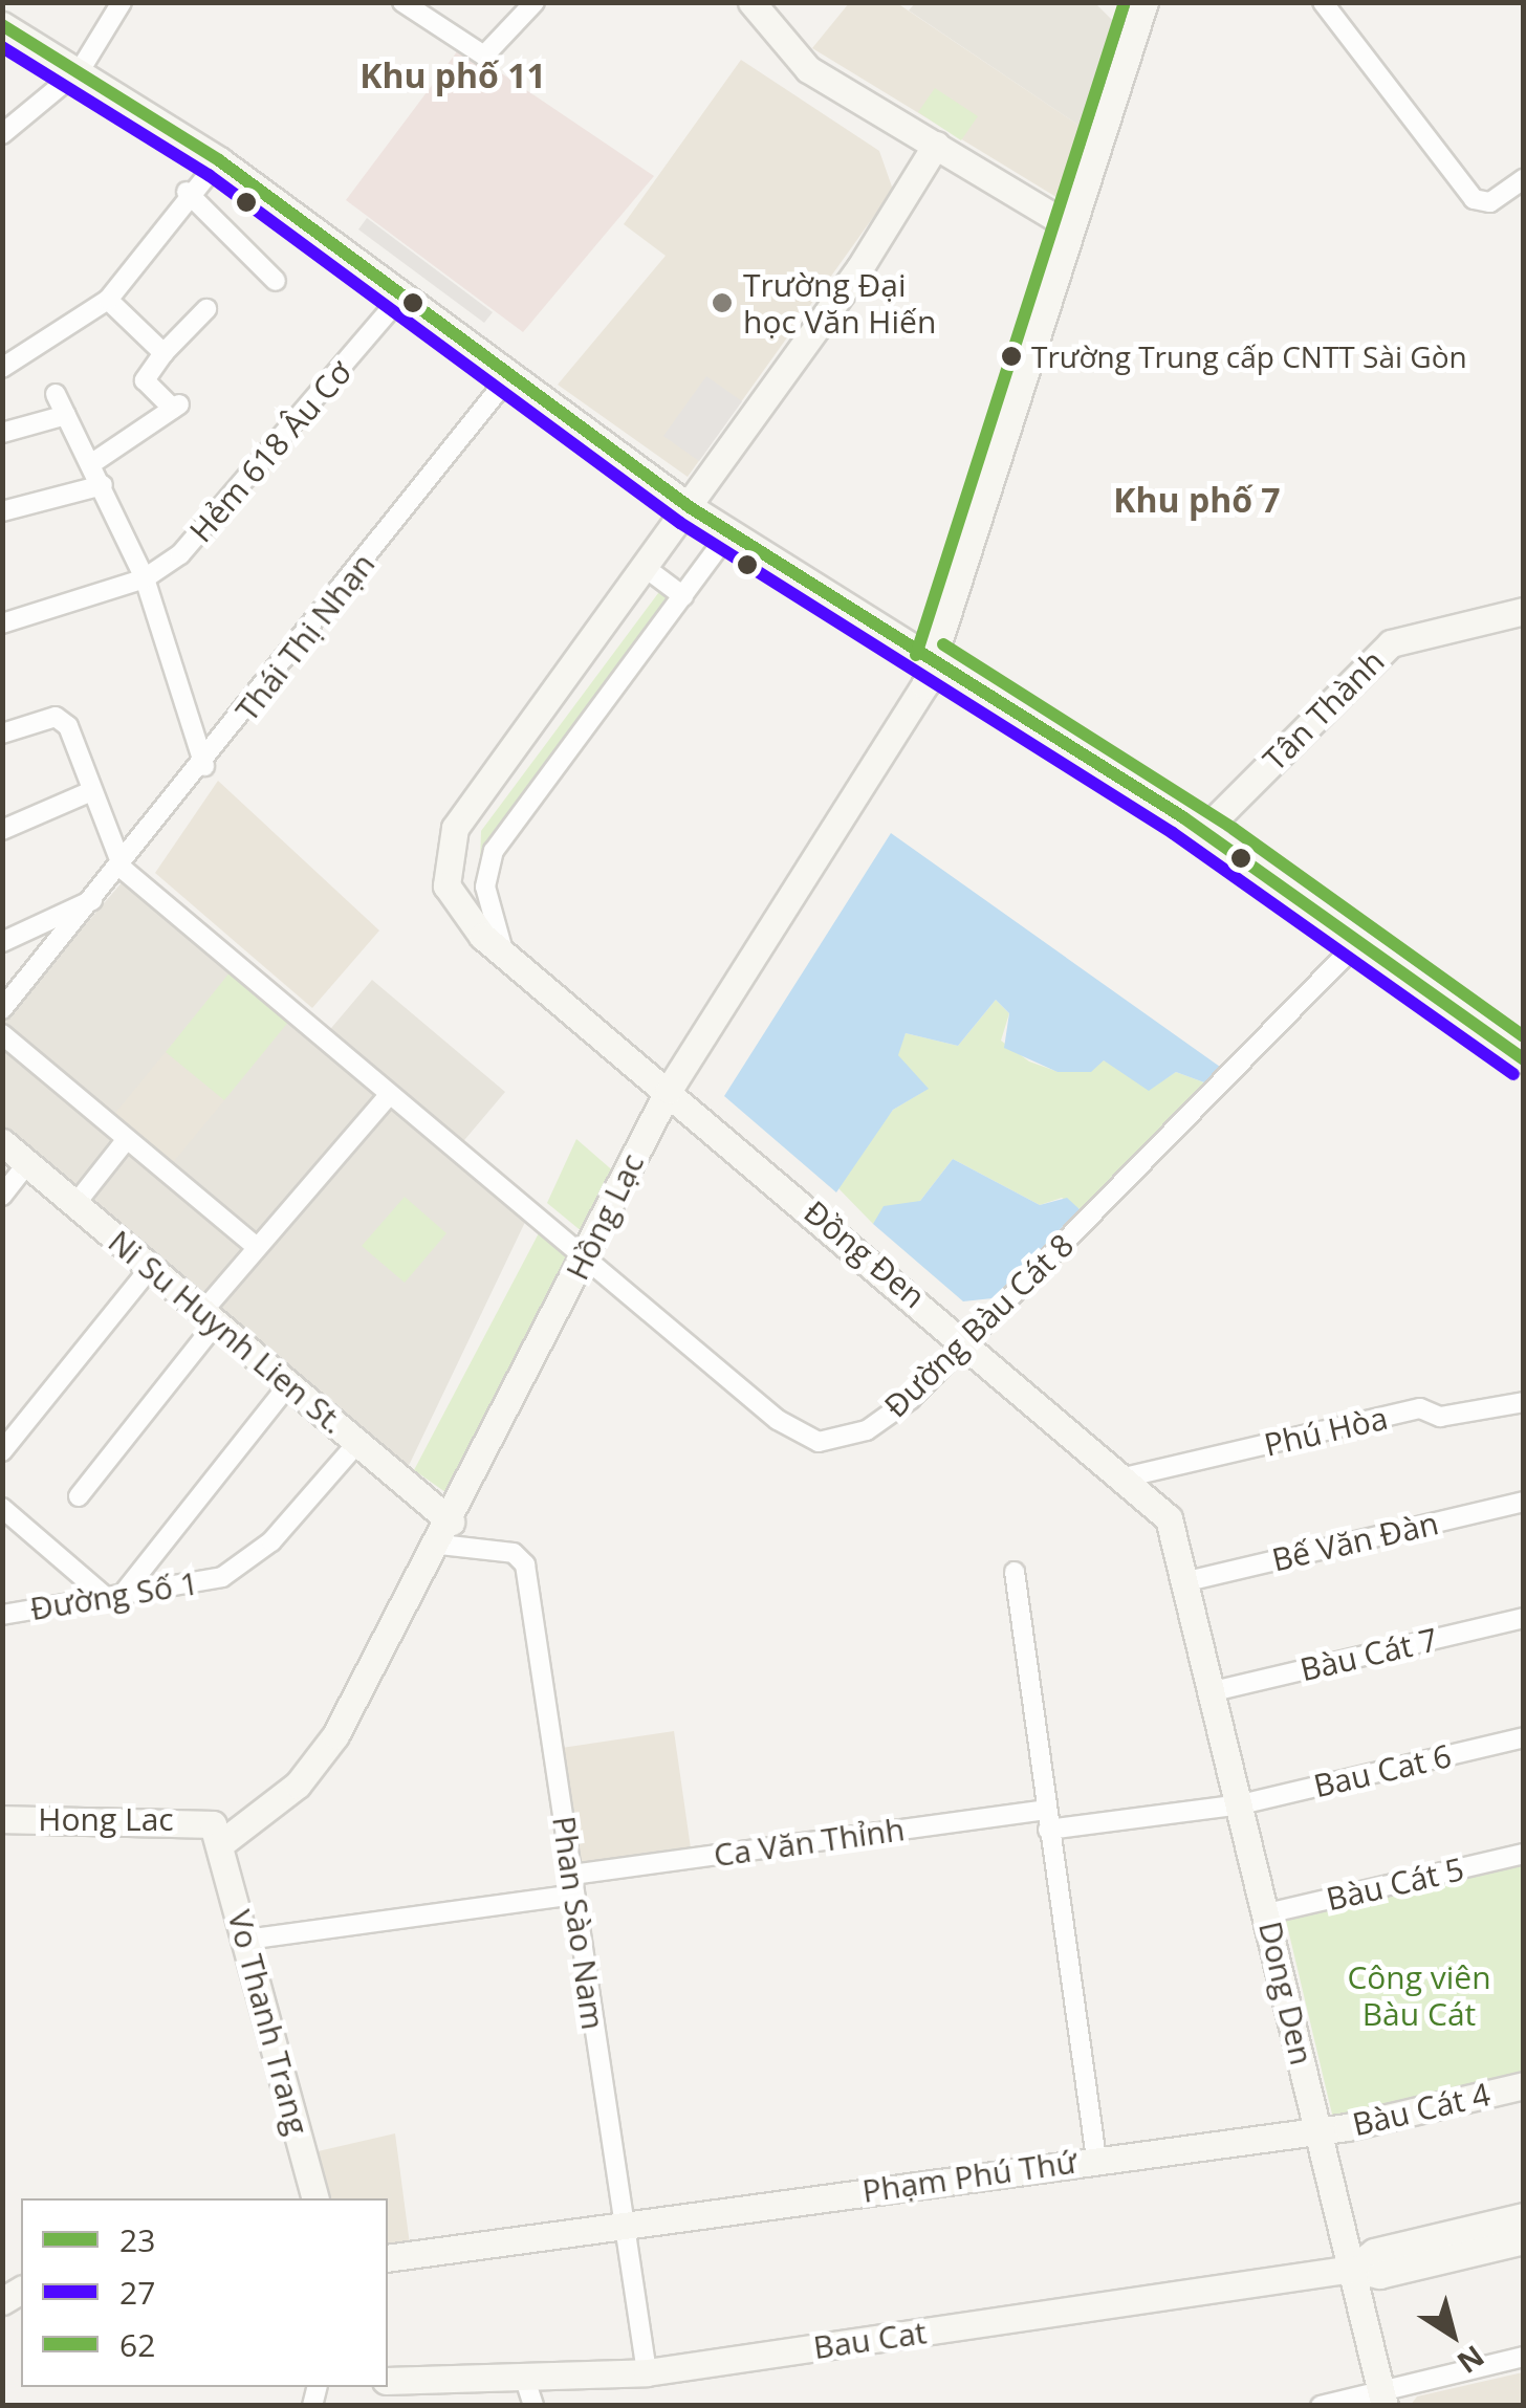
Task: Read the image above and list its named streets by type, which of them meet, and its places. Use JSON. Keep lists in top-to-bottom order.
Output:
{
  "streets": {
    "street": [
      "Hẻm 618 Âu Cơ",
      "Thái Thị Nhạn",
      "Tân Thành",
      "Hồng Lạc",
      "Đồng Đen",
      "Đường Bàu Cát 8",
      "Ni Su Huynh Lien St.",
      "Phú Hòa",
      "Bế Văn Đàn",
      "Đường Số 1",
      "Bàu Cát 7",
      "Bau Cat 6",
      "Hong Lac",
      "Ca Văn Thỉnh",
      "Bàu Cát 5",
      "Phan Sào Nam",
      "Dong Den",
      "Vo Thanh Trang",
      "Bàu Cát 4",
      "Phạm Phú Thứ",
      "Bau Cat"
    ]
  },
  "crossings": [
    ["Thái Thị Nhạn", "Đường Bàu Cát 8"],
    ["Hồng Lạc", "Đồng Đen"],
    ["Hồng Lạc", "Đường Bàu Cát 8"],
    ["Hồng Lạc", "Ni Su Huynh Lien St."],
    ["Hồng Lạc", "Hong Lac"],
    ["Hồng Lạc", "Phan Sào Nam"],
    ["Đồng Đen", "Đường Bàu Cát 8"],
    ["Đồng Đen", "Phú Hòa"],
    ["Đồng Đen", "Bế Văn Đàn"],
    ["Đồng Đen", "Dong Den"],
    ["Ni Su Huynh Lien St.", "Đường Số 1"],
    ["Ni Su Huynh Lien St.", "Hong Lac"],
    ["Ni Su Huynh Lien St.", "Phan Sào Nam"],
    ["Bế Văn Đàn", "Dong Den"],
    ["Bàu Cát 7", "Dong Den"],
    ["Bau Cat 6", "Ca Văn Thỉnh"],
    ["Bau Cat 6", "Dong Den"],
    ["Hong Lac", "Phan Sào Nam"],
    ["Hong Lac", "Vo Thanh Trang"],
    ["Ca Văn Thỉnh", "Phan Sào Nam"],
    ["Ca Văn Thỉnh", "Vo Thanh Trang"],
    ["Bàu Cát 5", "Dong Den"],
    ["Phan Sào Nam", "Phạm Phú Thứ"],
    ["Phan Sào Nam", "Bau Cat"],
    ["Dong Den", "Bàu Cát 4"],
    ["Dong Den", "Phạm Phú Thứ"],
    ["Dong Den", "Bau Cat"],
    ["Bàu Cát 4", "Phạm Phú Thứ"]
  ],
  "districts": ["Khu phố 11", "Khu phố 7"],
  "parks": ["Công viên Bàu Cát"],
  "places": ["Trường Đại học Văn Hiến", "Trường Trung cấp CNTT Sài Gòn"],
  "lines": ["transit line 62", "transit line 23", "transit line 27"],
  "legend": ["23", "27", "62"],
  "north": "bottom right"
}
